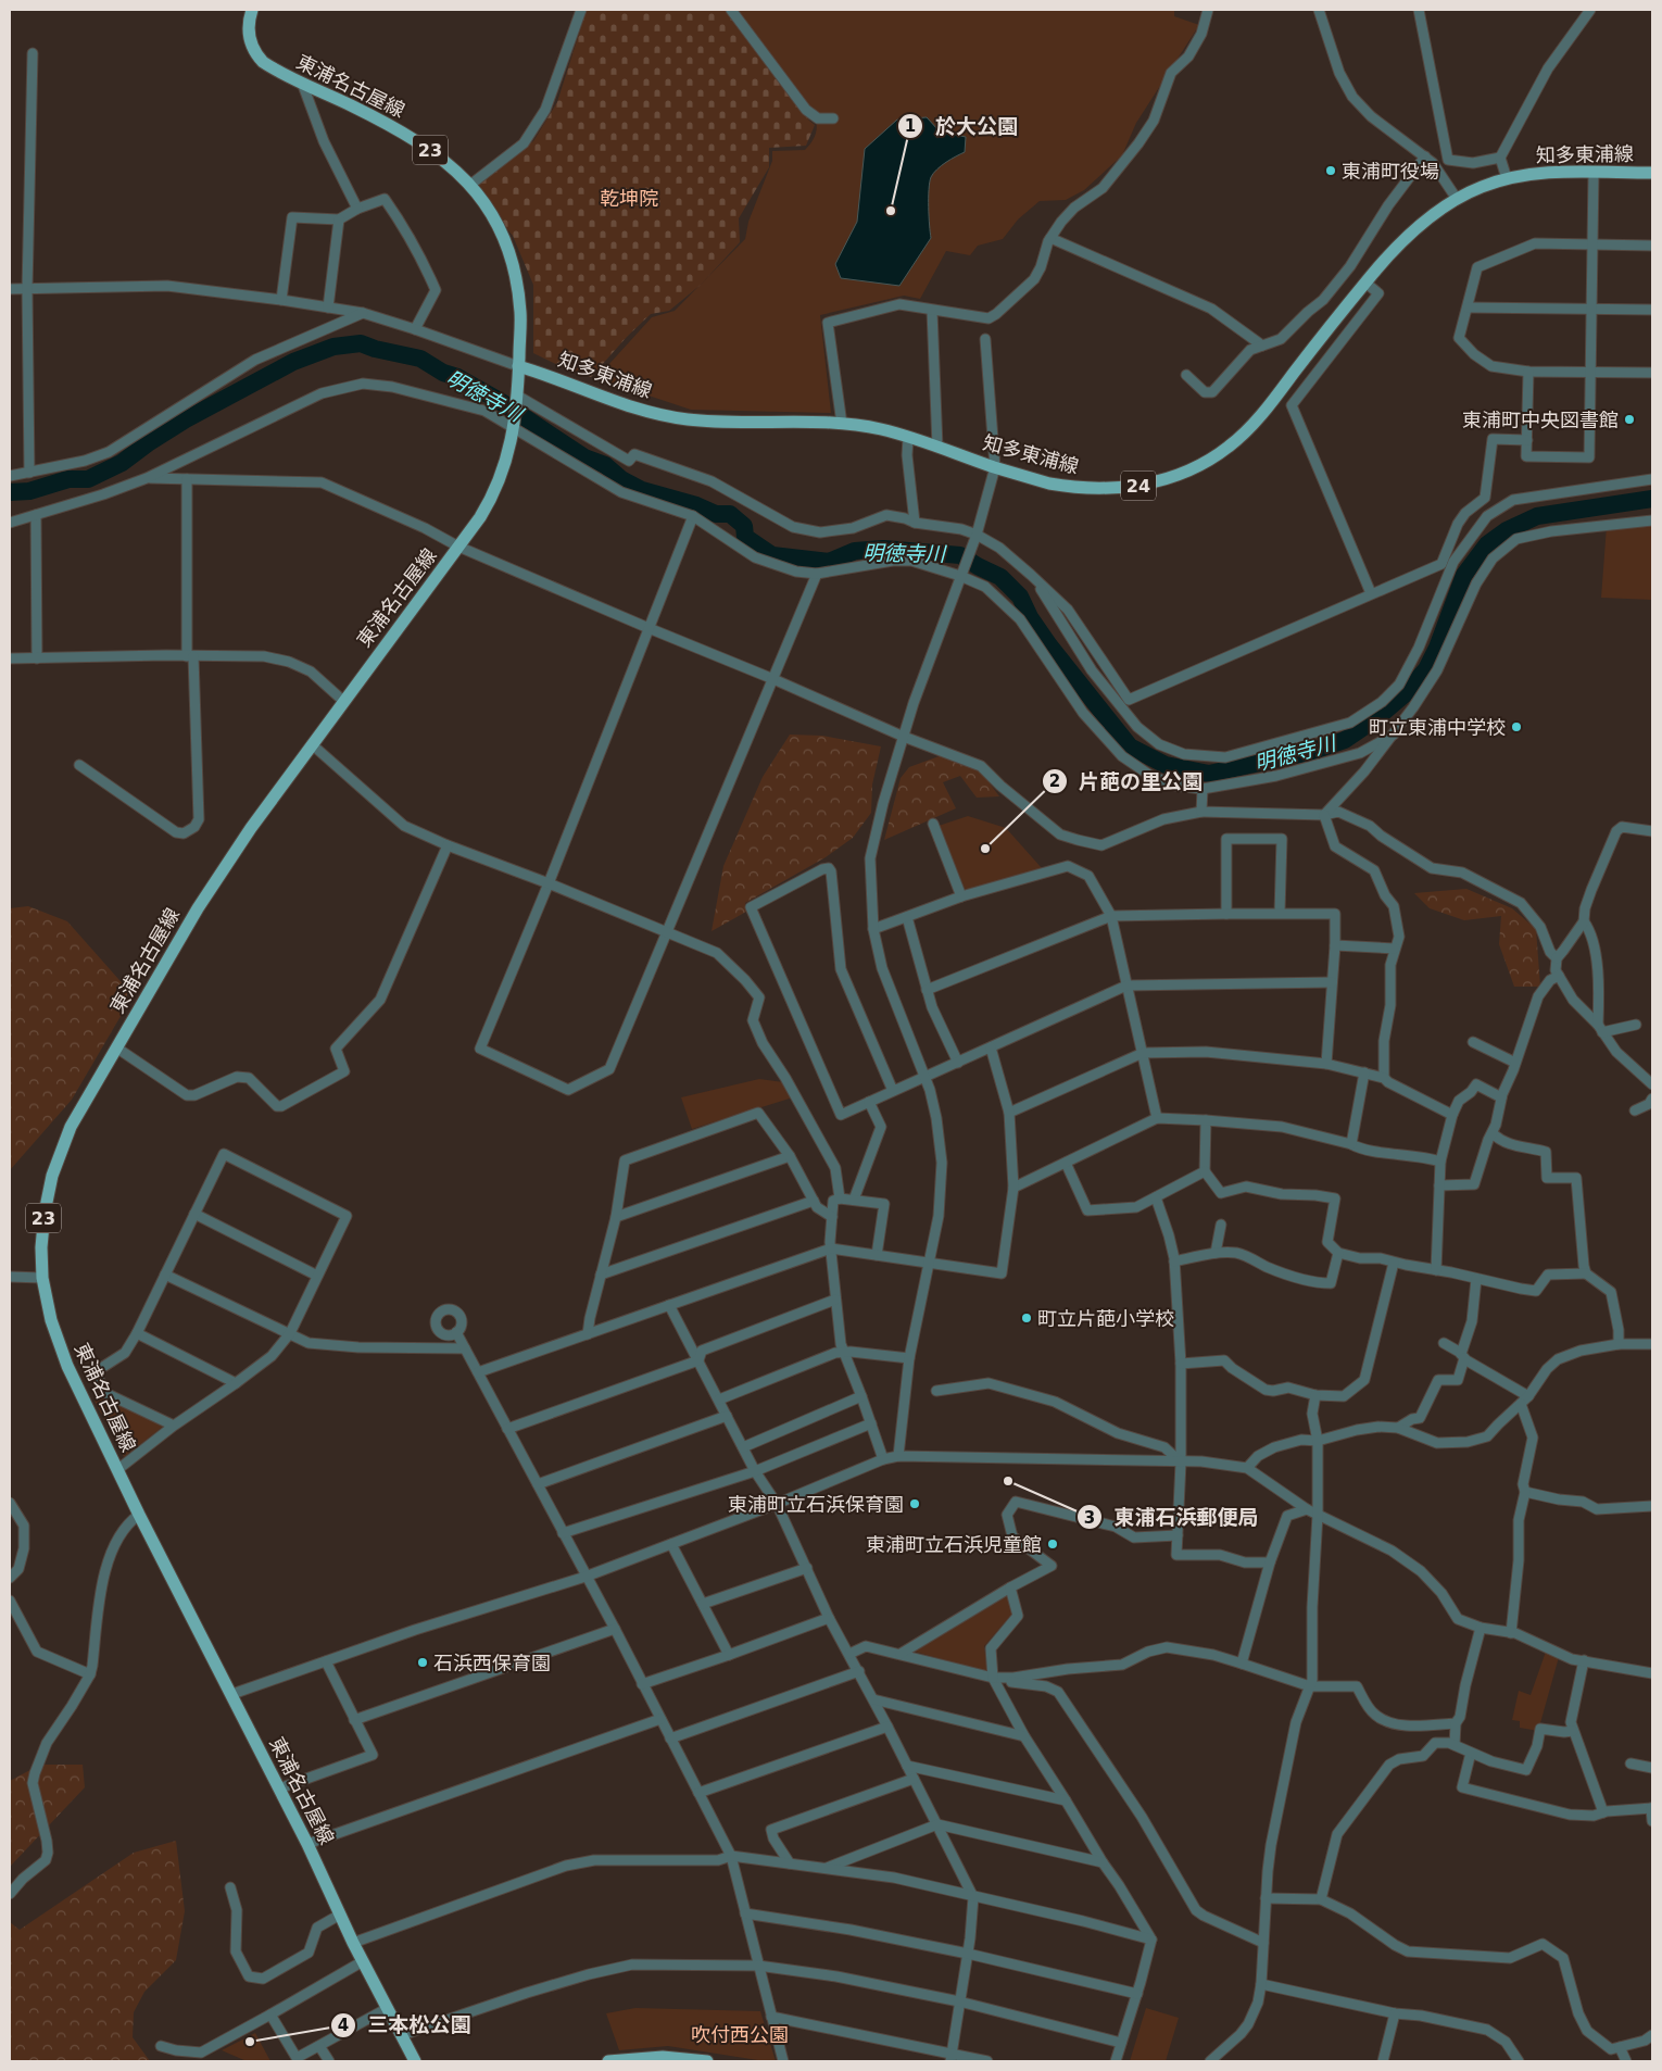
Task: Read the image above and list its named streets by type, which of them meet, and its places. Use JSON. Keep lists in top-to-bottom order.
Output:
{
  "streets": {
    "main road": [
      "東浦名古屋線",
      "23",
      "知多東浦線",
      "24"
    ]
  },
  "crossings": [
    ["東浦名古屋線", "知多東浦線"]
  ],
  "water": ["明徳寺川"],
  "parks": ["乾坤院", "吹付西公園"],
  "places": [
    "東浦町役場",
    "於大公園",
    "東浦町中央図書館",
    "町立東浦中学校",
    "片葩の里公園",
    "町立片葩小学校",
    "東浦石浜郵便局",
    "東浦町立石浜保育園",
    "東浦町立石浜児童館",
    "石浜西保育園",
    "三本松公園"
  ]
}
